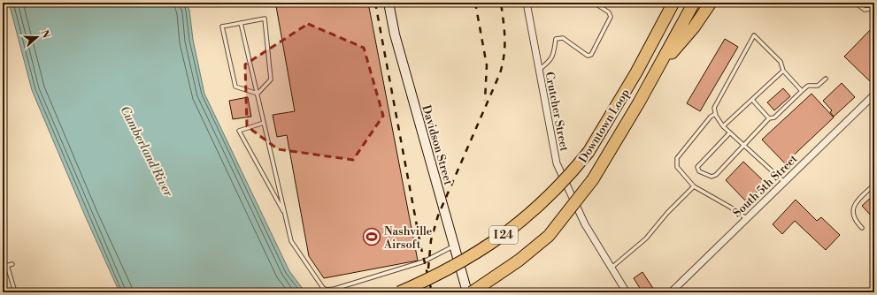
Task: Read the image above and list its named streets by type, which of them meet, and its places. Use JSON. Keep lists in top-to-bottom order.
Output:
{
  "streets": {
    "highway": ["Downtown Loop", "I 24"],
    "street": ["Crutcher Street", "Davidson Street", "South 5th Street"]
  },
  "water": ["Cumberland River"],
  "places": {
    "sports": ["Nashville Airsoft"]
  },
  "north": "right"
}
